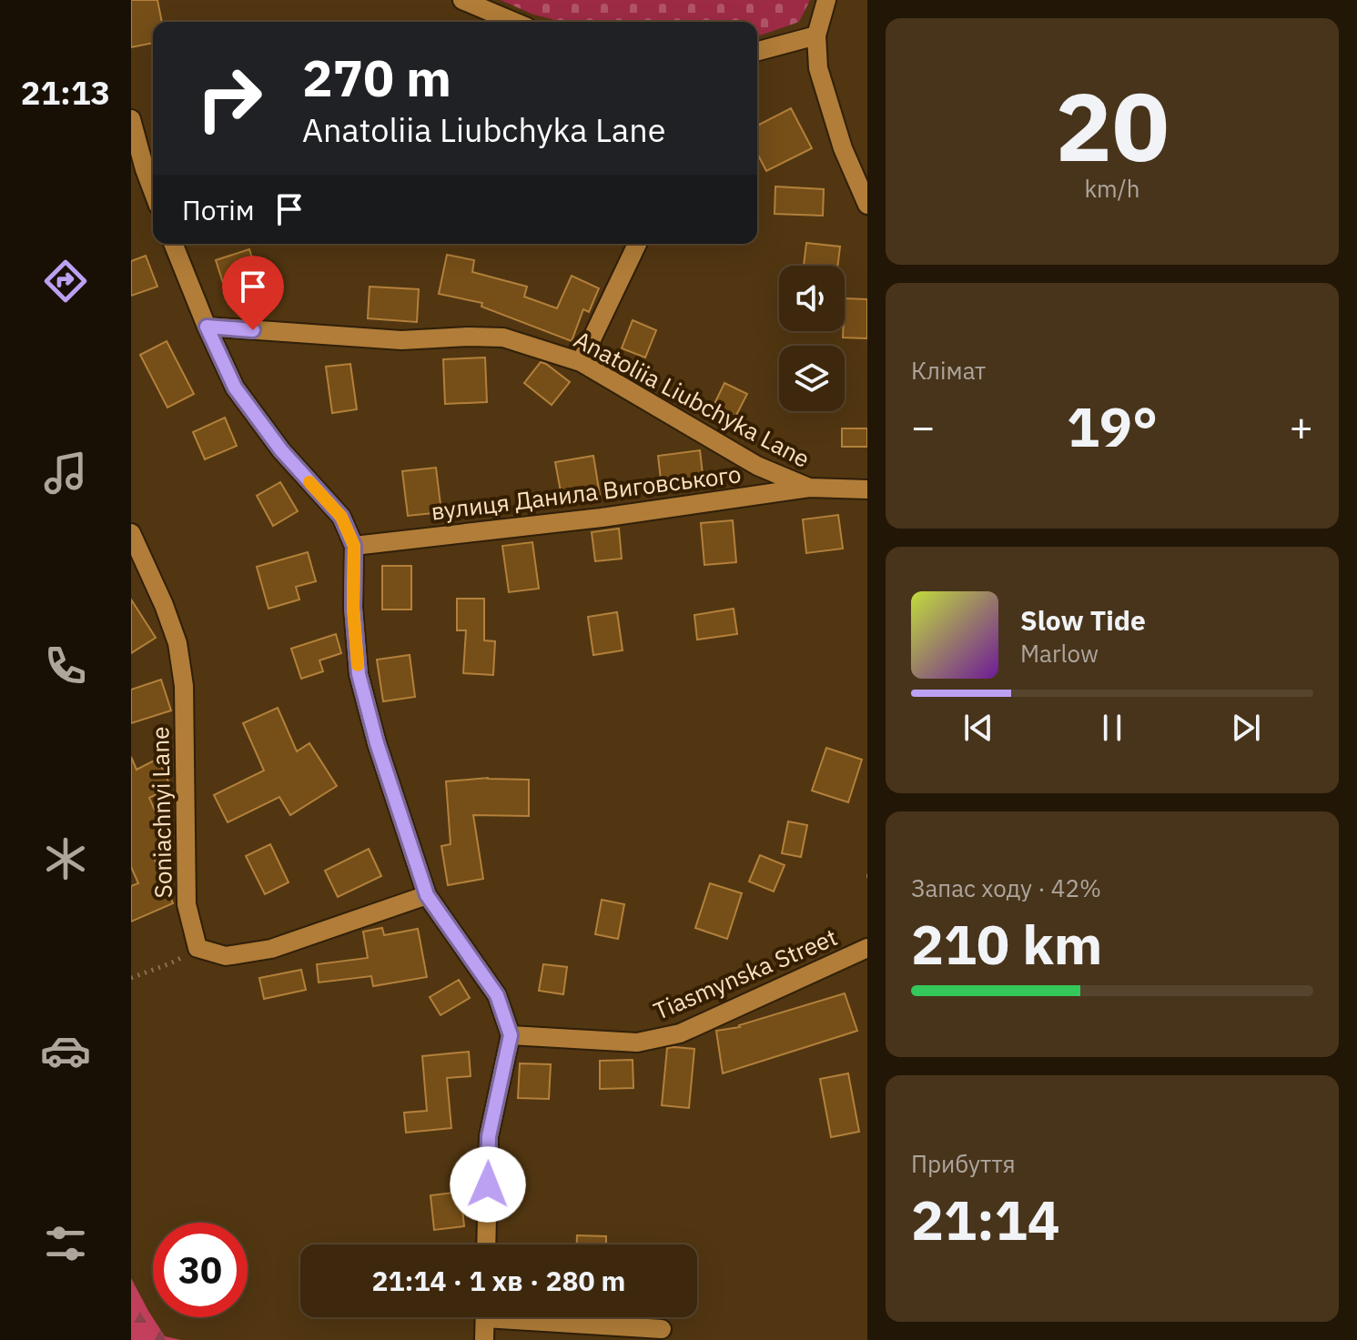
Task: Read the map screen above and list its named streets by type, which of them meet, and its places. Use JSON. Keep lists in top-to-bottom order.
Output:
{
  "streets": {
    "street": [
      "Anatoliia Liubchyka Lane",
      "вулиця Данила Виговського",
      "Soniachnyi Lane",
      "Tiasmynska Street"
    ]
  },
  "crossings": [
    ["Anatoliia Liubchyka Lane", "вулиця Данила Виговського"]
  ],
  "page": {
    "tabs": "21:13",
    "tile": [
      ["20", "km/h"],
      "Клімат",
      ["Запас ходу · 42%", "210 km"],
      ["Прибуття", "21:14"]
    ],
    "turn": ["270 m", "Anatoliia Liubchyka Lane"],
    "then": "Потім",
    "heat": ["−", "19°", "+"],
    "song": ["Slow Tide", "Marlow"],
    "limit": "30",
    "trip": "21:14 · 1 хв · 280 m"
  }
}
